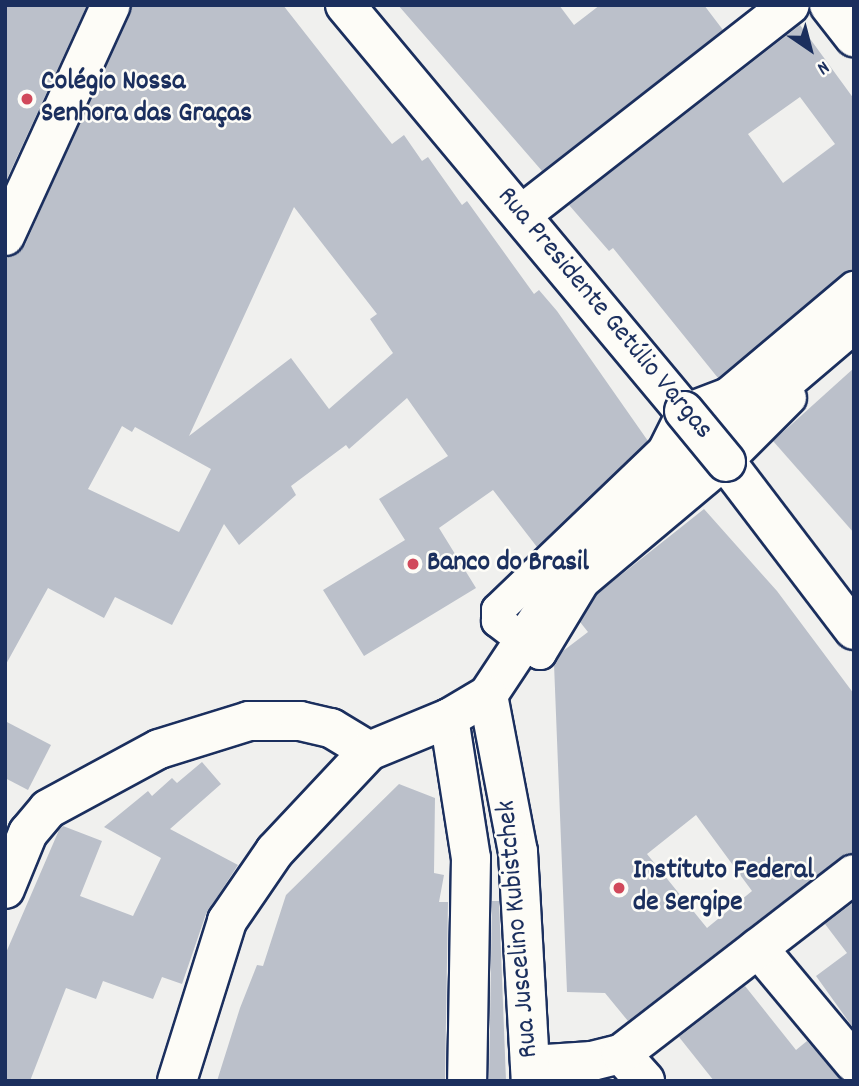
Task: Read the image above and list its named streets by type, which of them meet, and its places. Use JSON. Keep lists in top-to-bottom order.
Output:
{
  "streets": {
    "street": ["Rua Presidente Getúlio Vargas", "Rua Juscelino Kubistchek"]
  },
  "places": ["Colégio Nossa Senhora das Graças", "Banco do Brasil", "Instituto Federal de Sergipe"],
  "north": "bottom right"
}
